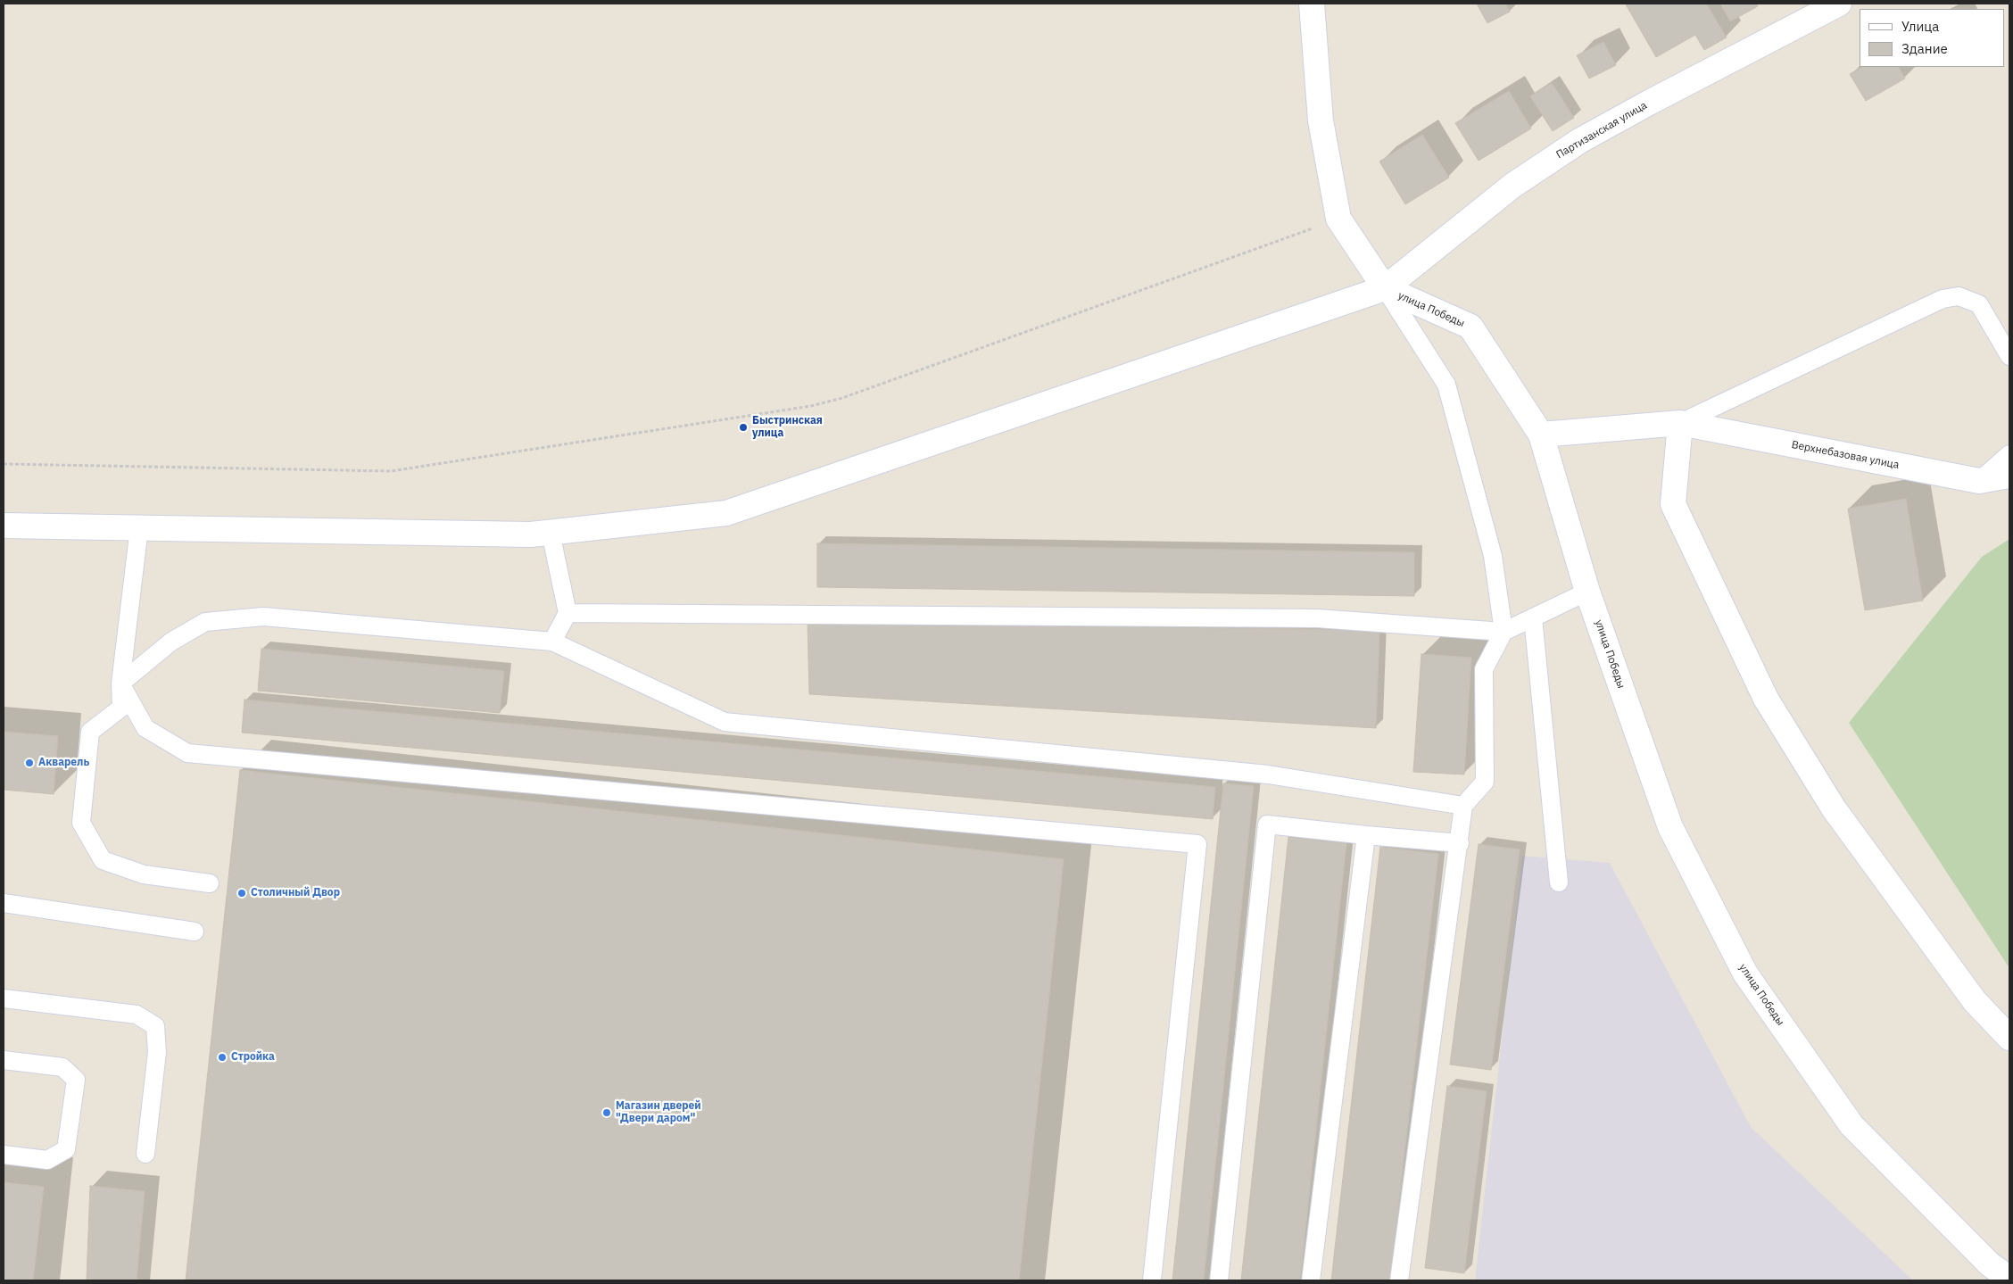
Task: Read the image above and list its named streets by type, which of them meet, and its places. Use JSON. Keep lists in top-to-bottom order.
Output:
{
  "streets": {
    "street": ["Партизанская улица", "улица Победы", "Верхнебазовая улица"]
  },
  "crossings": [
    ["Партизанская улица", "улица Победы"],
    ["улица Победы", "Верхнебазовая улица"]
  ],
  "places": [
    "Быстринская улица",
    "Акварель",
    "Столичный Двор",
    "Стройка",
    "Магазин дверей \"Двери даром\""
  ],
  "legend": ["Улица", "Здание"]
}
